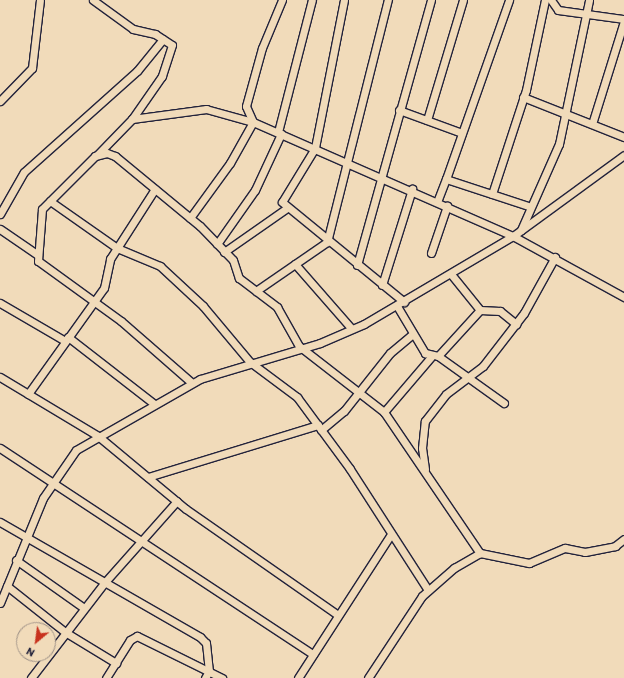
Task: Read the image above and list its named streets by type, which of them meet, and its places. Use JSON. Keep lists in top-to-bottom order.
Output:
{
  "north": "bottom left"
}
